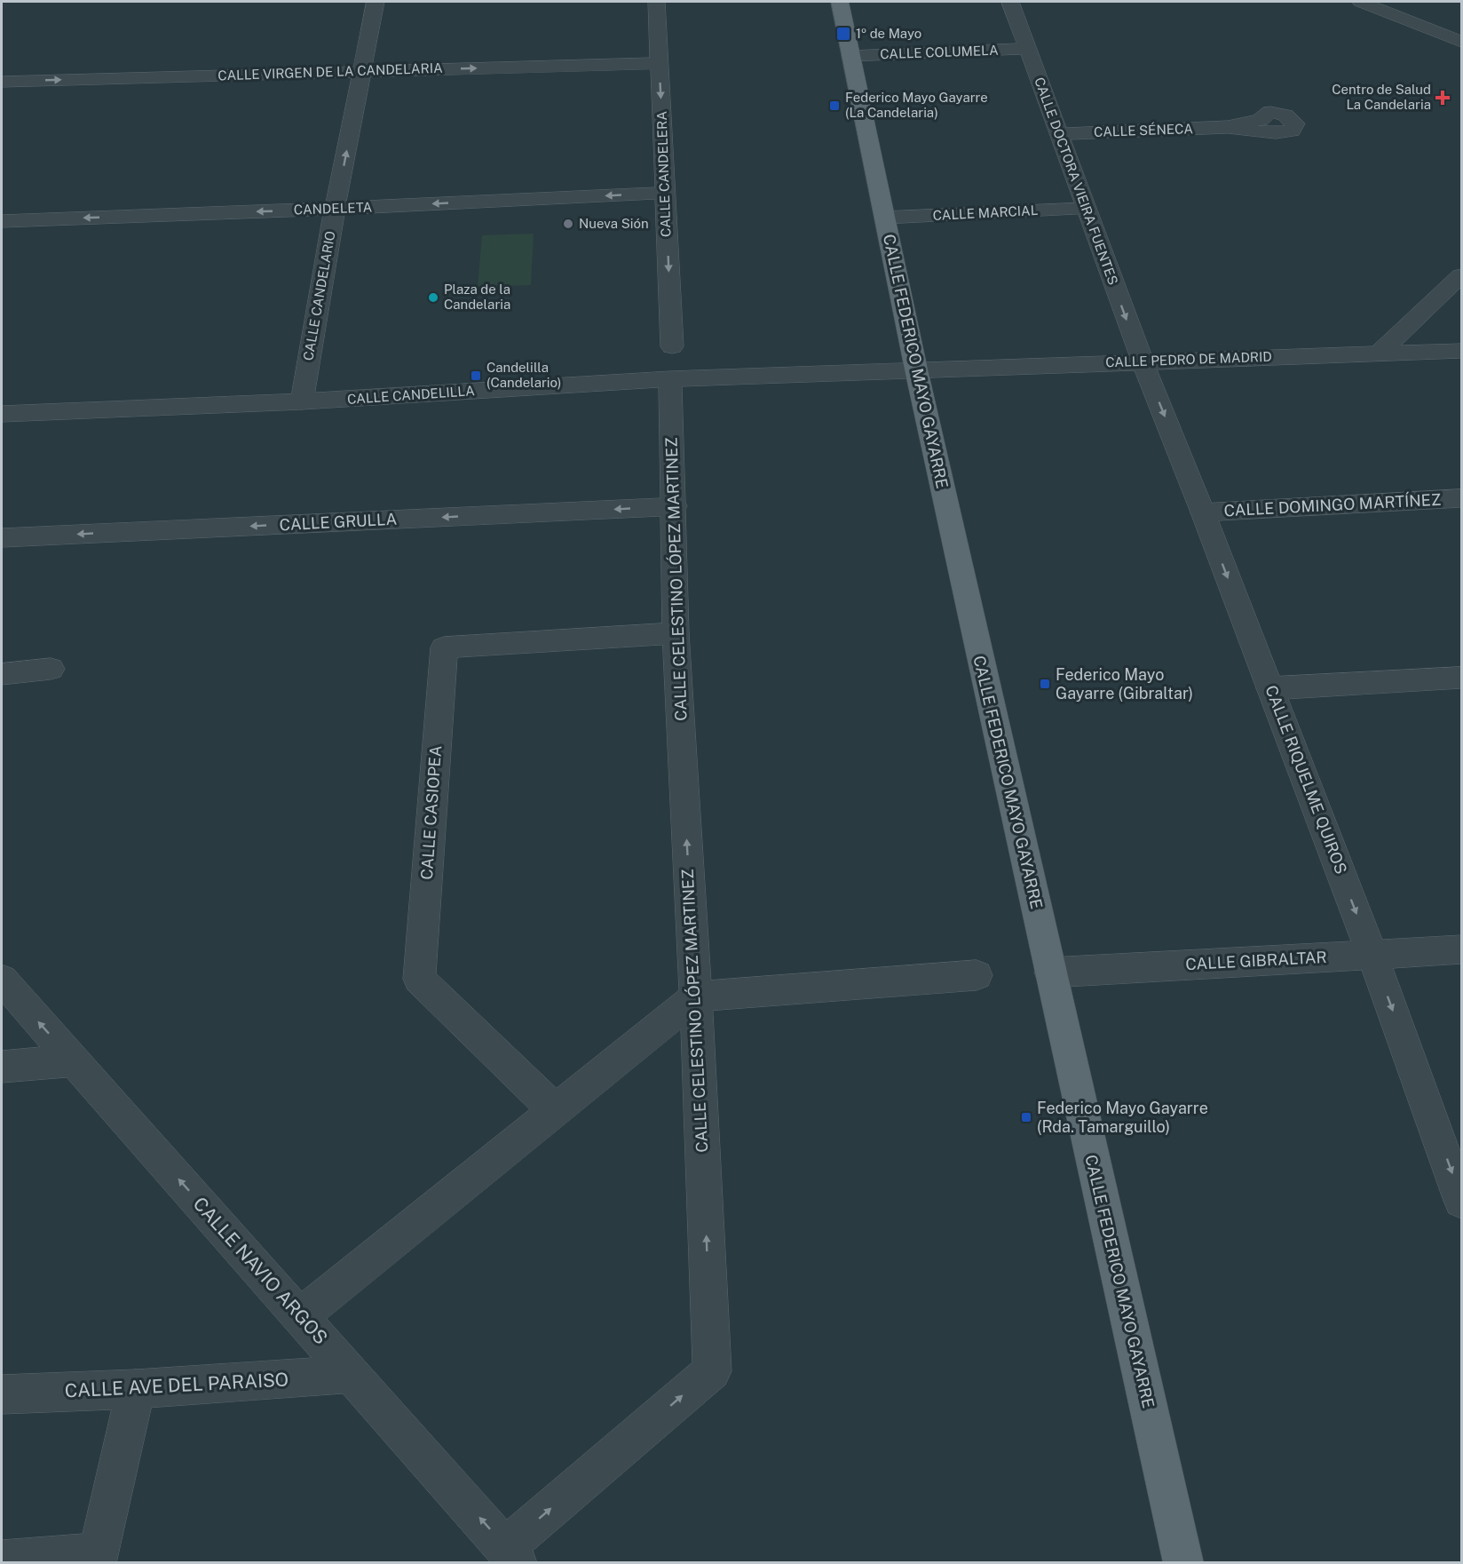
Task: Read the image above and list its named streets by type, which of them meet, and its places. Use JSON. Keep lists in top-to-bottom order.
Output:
{
  "streets": {
    "main road": ["CALLE FEDERICO MAYO GAYARRE"],
    "street": [
      "CALLE COLUMELA",
      "CALLE VIRGEN DE LA CANDELARIA",
      "CALLE SÉNECA",
      "CALLE CANDELERA",
      "CALLE DOCTORA VIEIRA FUENTES",
      "CANDELETA",
      "CALLE MARCIAL",
      "CALLE CANDELARIO",
      "CALLE PEDRO DE MADRID",
      "CALLE CANDELILLA",
      "CALLE DOMINGO MARTÍNEZ",
      "CALLE GRULLA",
      "CALLE CELESTINO LÓPEZ MARTINEZ",
      "CALLE RIQUELME QUIROS",
      "CALLE CASIOPEA",
      "CALLE GIBRALTAR",
      "CALLE NAVIO ARGOS",
      "CALLE AVE DEL PARAISO"
    ]
  },
  "crossings": [
    ["CALLE COLUMELA", "CALLE DOCTORA VIEIRA FUENTES"],
    ["CALLE COLUMELA", "CALLE FEDERICO MAYO GAYARRE"],
    ["CALLE VIRGEN DE LA CANDELARIA", "CALLE CANDELERA"],
    ["CALLE VIRGEN DE LA CANDELARIA", "CALLE CANDELARIO"],
    ["CALLE SÉNECA", "CALLE DOCTORA VIEIRA FUENTES"],
    ["CALLE CANDELERA", "CANDELETA"],
    ["CALLE DOCTORA VIEIRA FUENTES", "CALLE MARCIAL"],
    ["CALLE DOCTORA VIEIRA FUENTES", "CALLE PEDRO DE MADRID"],
    ["CALLE DOCTORA VIEIRA FUENTES", "CALLE RIQUELME QUIROS"],
    ["CANDELETA", "CALLE CANDELARIO"],
    ["CALLE MARCIAL", "CALLE FEDERICO MAYO GAYARRE"],
    ["CALLE CANDELARIO", "CALLE CANDELILLA"],
    ["CALLE PEDRO DE MADRID", "CALLE FEDERICO MAYO GAYARRE"],
    ["CALLE PEDRO DE MADRID", "CALLE CANDELILLA"],
    ["CALLE PEDRO DE MADRID", "CALLE RIQUELME QUIROS"],
    ["CALLE FEDERICO MAYO GAYARRE", "CALLE CANDELILLA"],
    ["CALLE FEDERICO MAYO GAYARRE", "CALLE GIBRALTAR"],
    ["CALLE CANDELILLA", "CALLE CELESTINO LÓPEZ MARTINEZ"],
    ["CALLE DOMINGO MARTÍNEZ", "CALLE RIQUELME QUIROS"],
    ["CALLE GRULLA", "CALLE CELESTINO LÓPEZ MARTINEZ"],
    ["CALLE CELESTINO LÓPEZ MARTINEZ", "CALLE CASIOPEA"],
    ["CALLE CELESTINO LÓPEZ MARTINEZ", "CALLE NAVIO ARGOS"],
    ["CALLE RIQUELME QUIROS", "CALLE GIBRALTAR"],
    ["CALLE NAVIO ARGOS", "CALLE AVE DEL PARAISO"]
  ],
  "one_way": [
    "CALLE VIRGEN DE LA CANDELARIA",
    "CALLE CANDELERA",
    "CALLE DOCTORA VIEIRA FUENTES",
    "CANDELETA",
    "CALLE GRULLA",
    "CALLE CELESTINO LÓPEZ MARTINEZ",
    "CALLE RIQUELME QUIROS",
    "CALLE NAVIO ARGOS"
  ],
  "places": {
    "transit": [
      "1º de Mayo",
      "Federico Mayo Gayarre (La Candelaria)",
      "Candelilla (Candelario)",
      "Federico Mayo Gayarre (Gibraltar)",
      "Federico Mayo Gayarre (Rda. Tamarguillo)"
    ],
    "health": ["Centro de Salud La Candelaria"],
    "other": ["Nueva Sión", "Plaza de la Candelaria"]
  }
}
